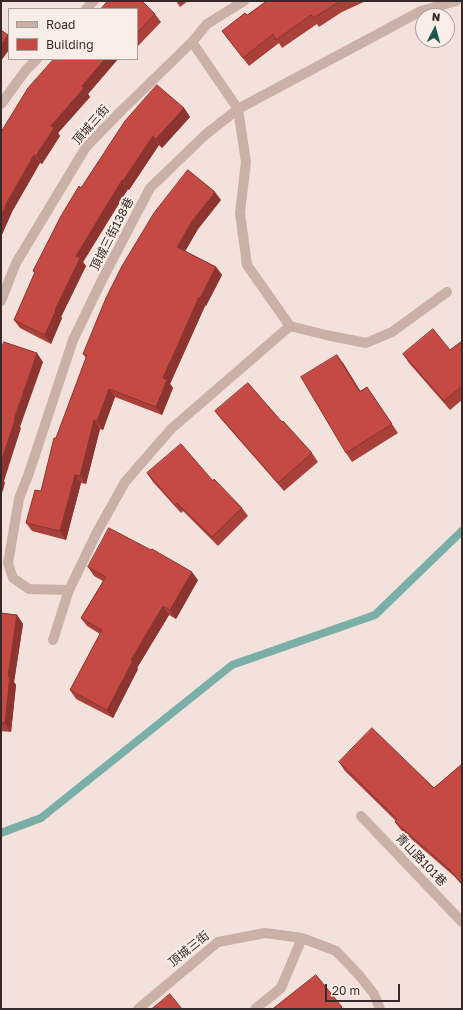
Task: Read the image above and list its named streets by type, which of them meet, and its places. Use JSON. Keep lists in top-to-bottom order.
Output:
{
  "streets": {
    "lane": ["頂城三街", "頂城三街138巷", "青山路101巷"]
  },
  "legend": ["Road", "Building"],
  "scale_bar": "20 m",
  "north": "top"
}
